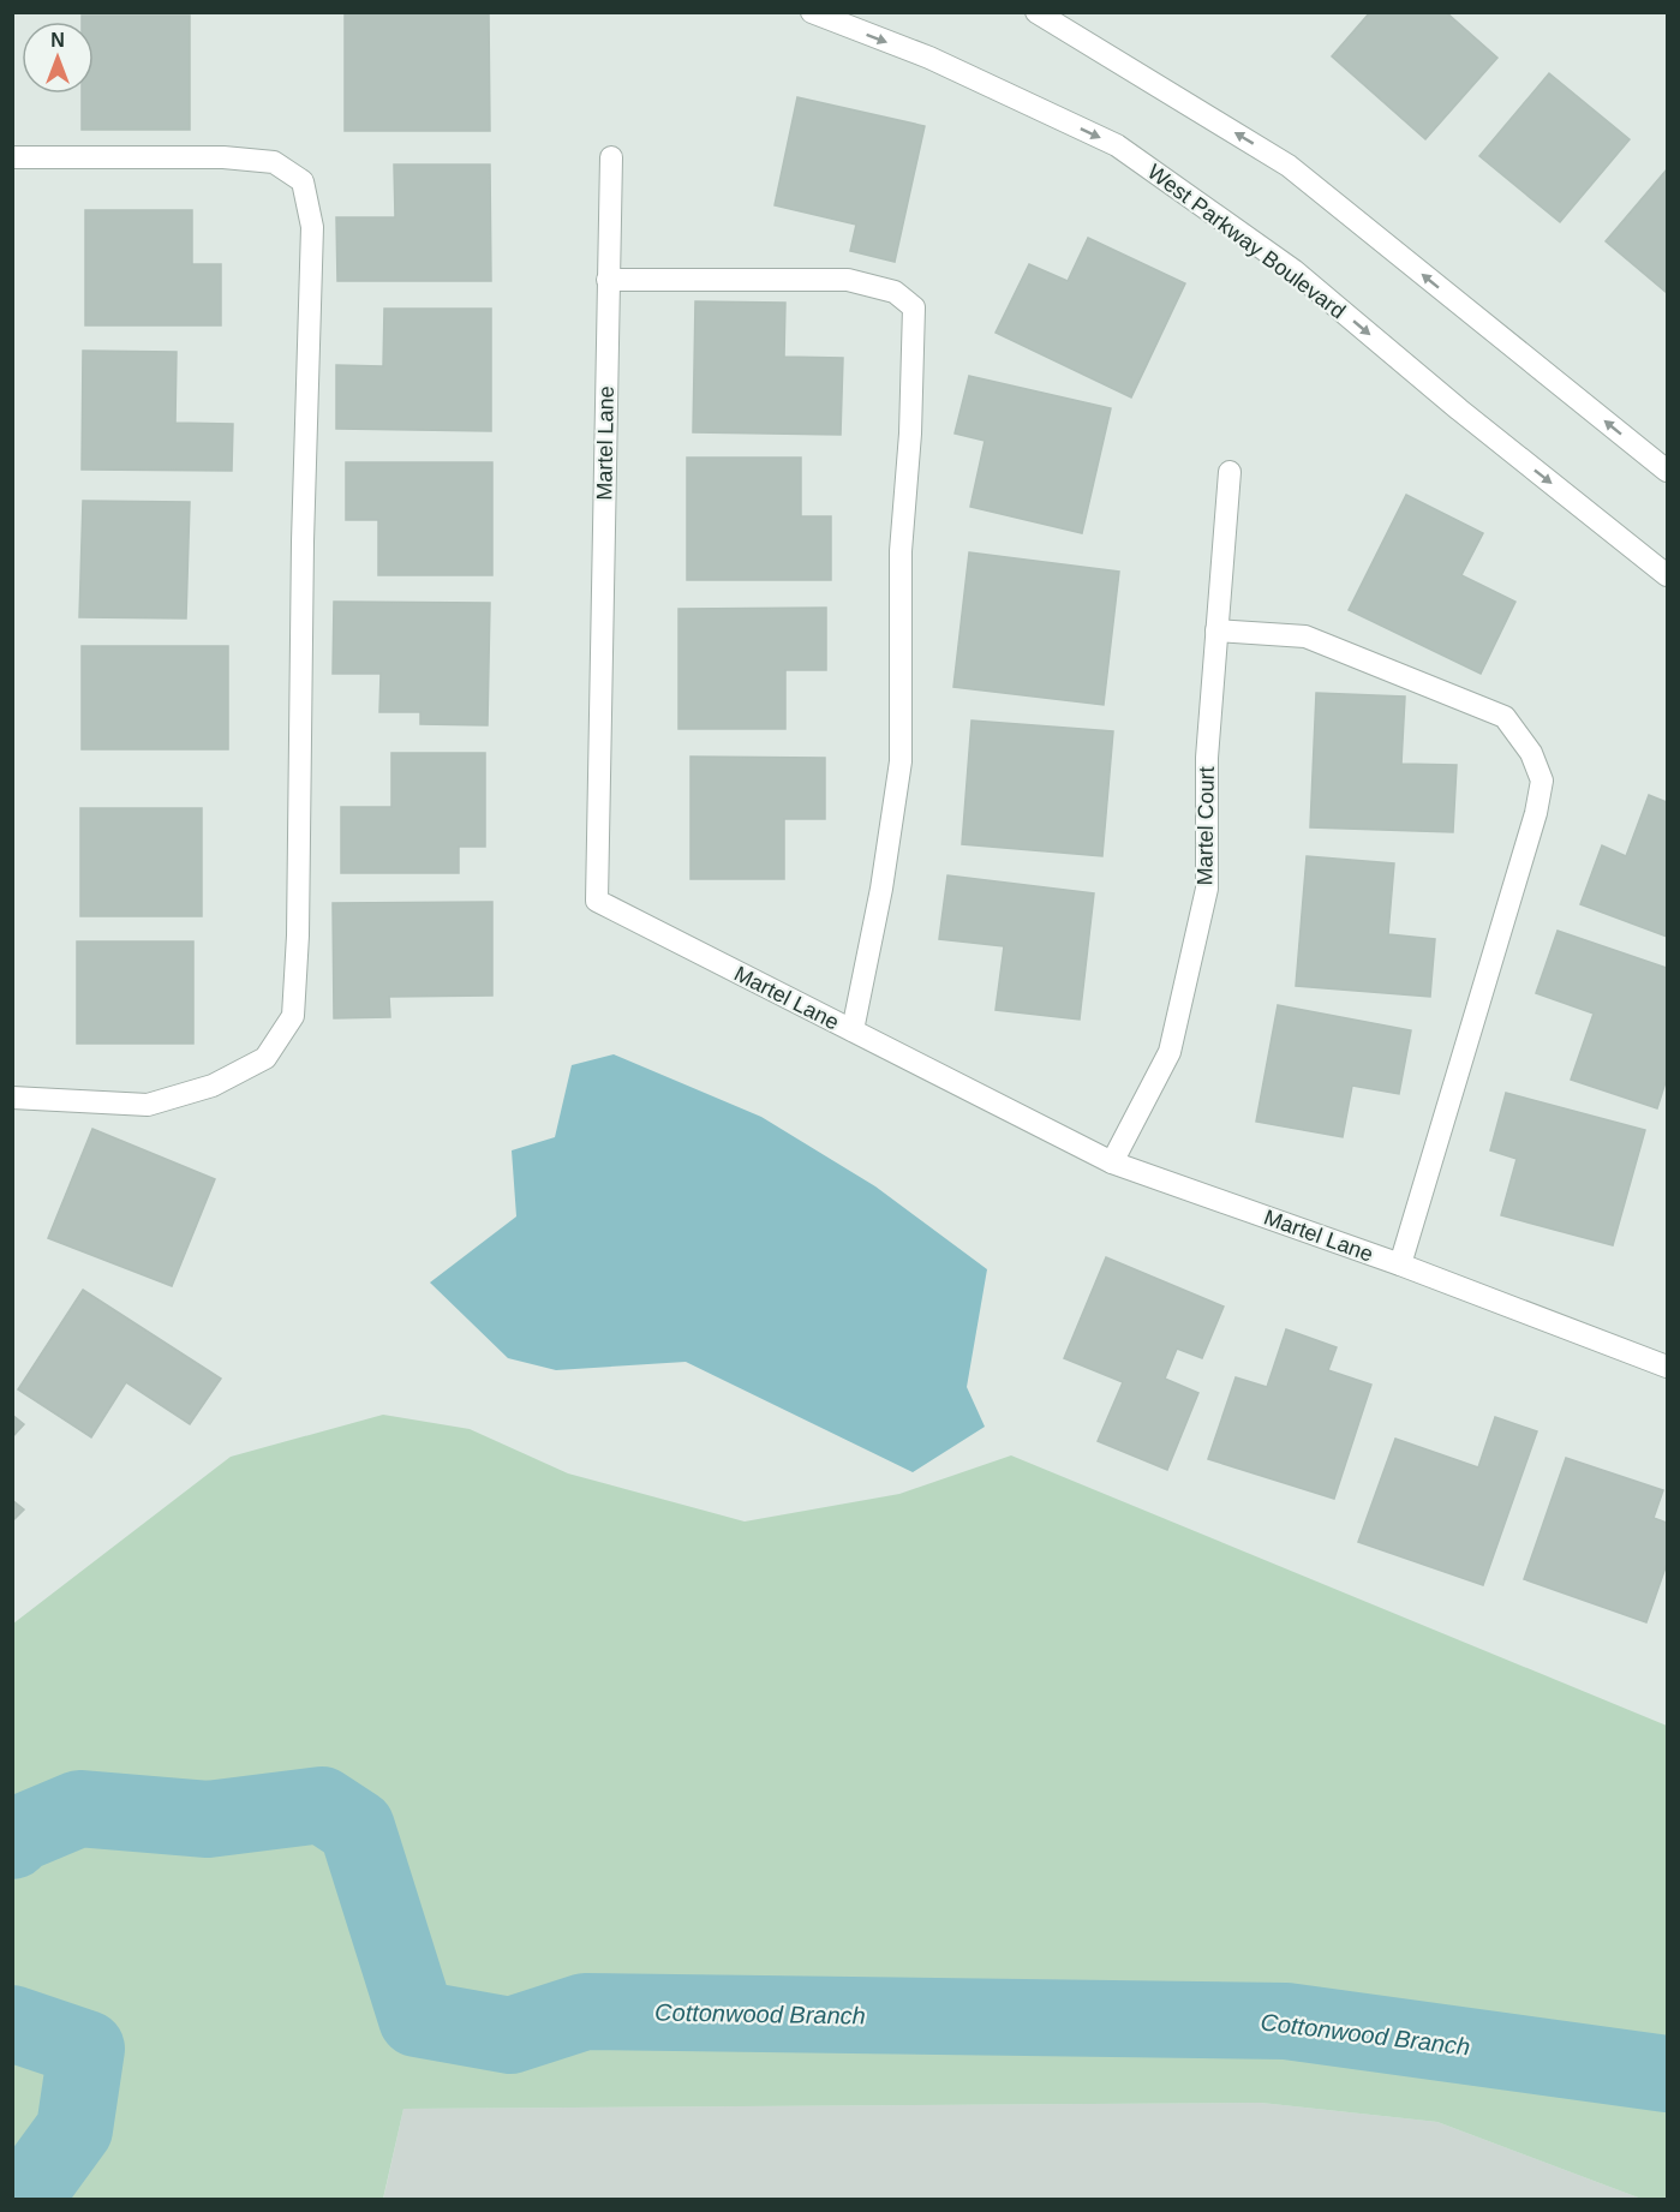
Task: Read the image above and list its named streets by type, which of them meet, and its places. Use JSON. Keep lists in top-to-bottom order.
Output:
{
  "streets": {
    "street": ["West Parkway Boulevard", "Martel Lane", "Martel Court"]
  },
  "crossings": [
    ["Martel Lane", "Martel Court"]
  ],
  "water": ["Cottonwood Branch"],
  "north": "top"
}
